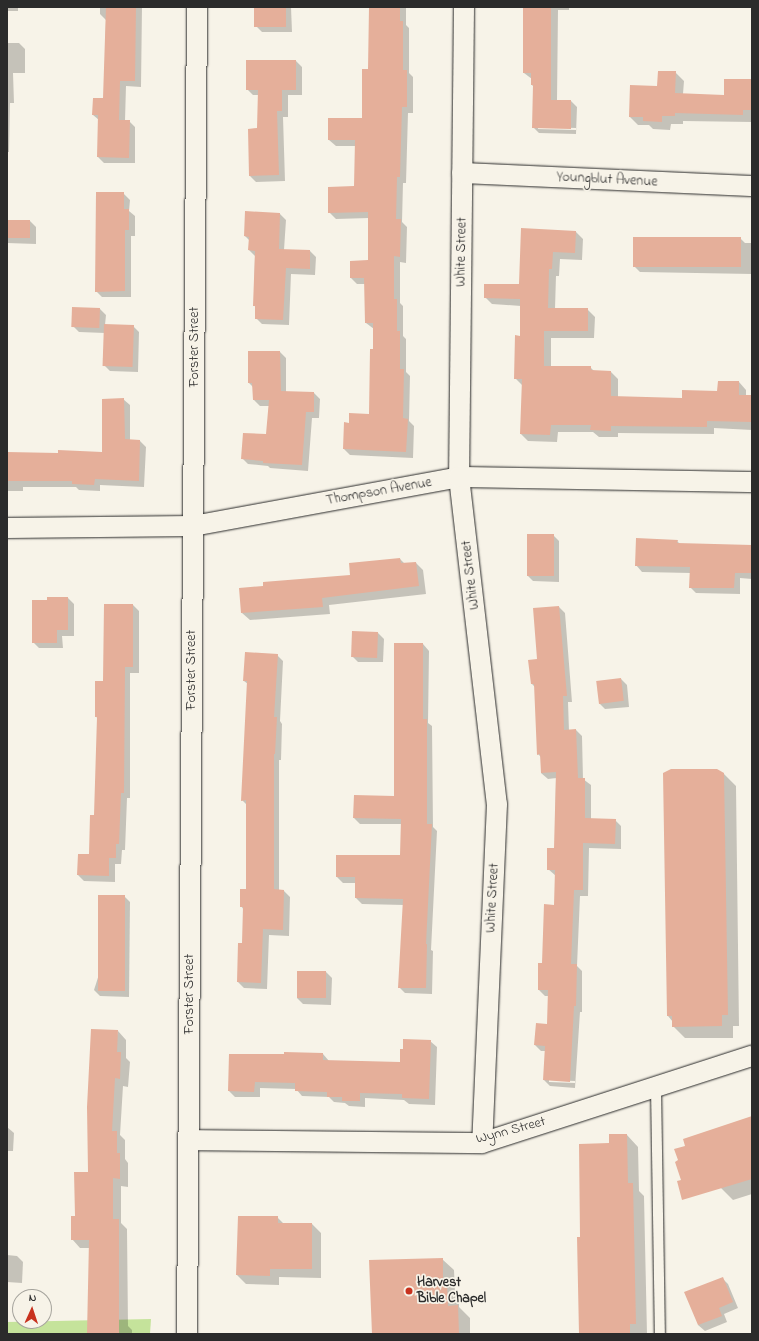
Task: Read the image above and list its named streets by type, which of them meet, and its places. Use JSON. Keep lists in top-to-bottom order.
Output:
{
  "streets": {
    "street": [
      "Youngblut Avenue",
      "White Street",
      "Forster Street",
      "Thompson Avenue",
      "Wynn Street"
    ]
  },
  "crossings": [
    ["Youngblut Avenue", "White Street"],
    ["White Street", "Thompson Avenue"],
    ["White Street", "Wynn Street"],
    ["Forster Street", "Thompson Avenue"],
    ["Forster Street", "Wynn Street"]
  ],
  "places": ["Harvest Bible Chapel"],
  "north": "top"
}
